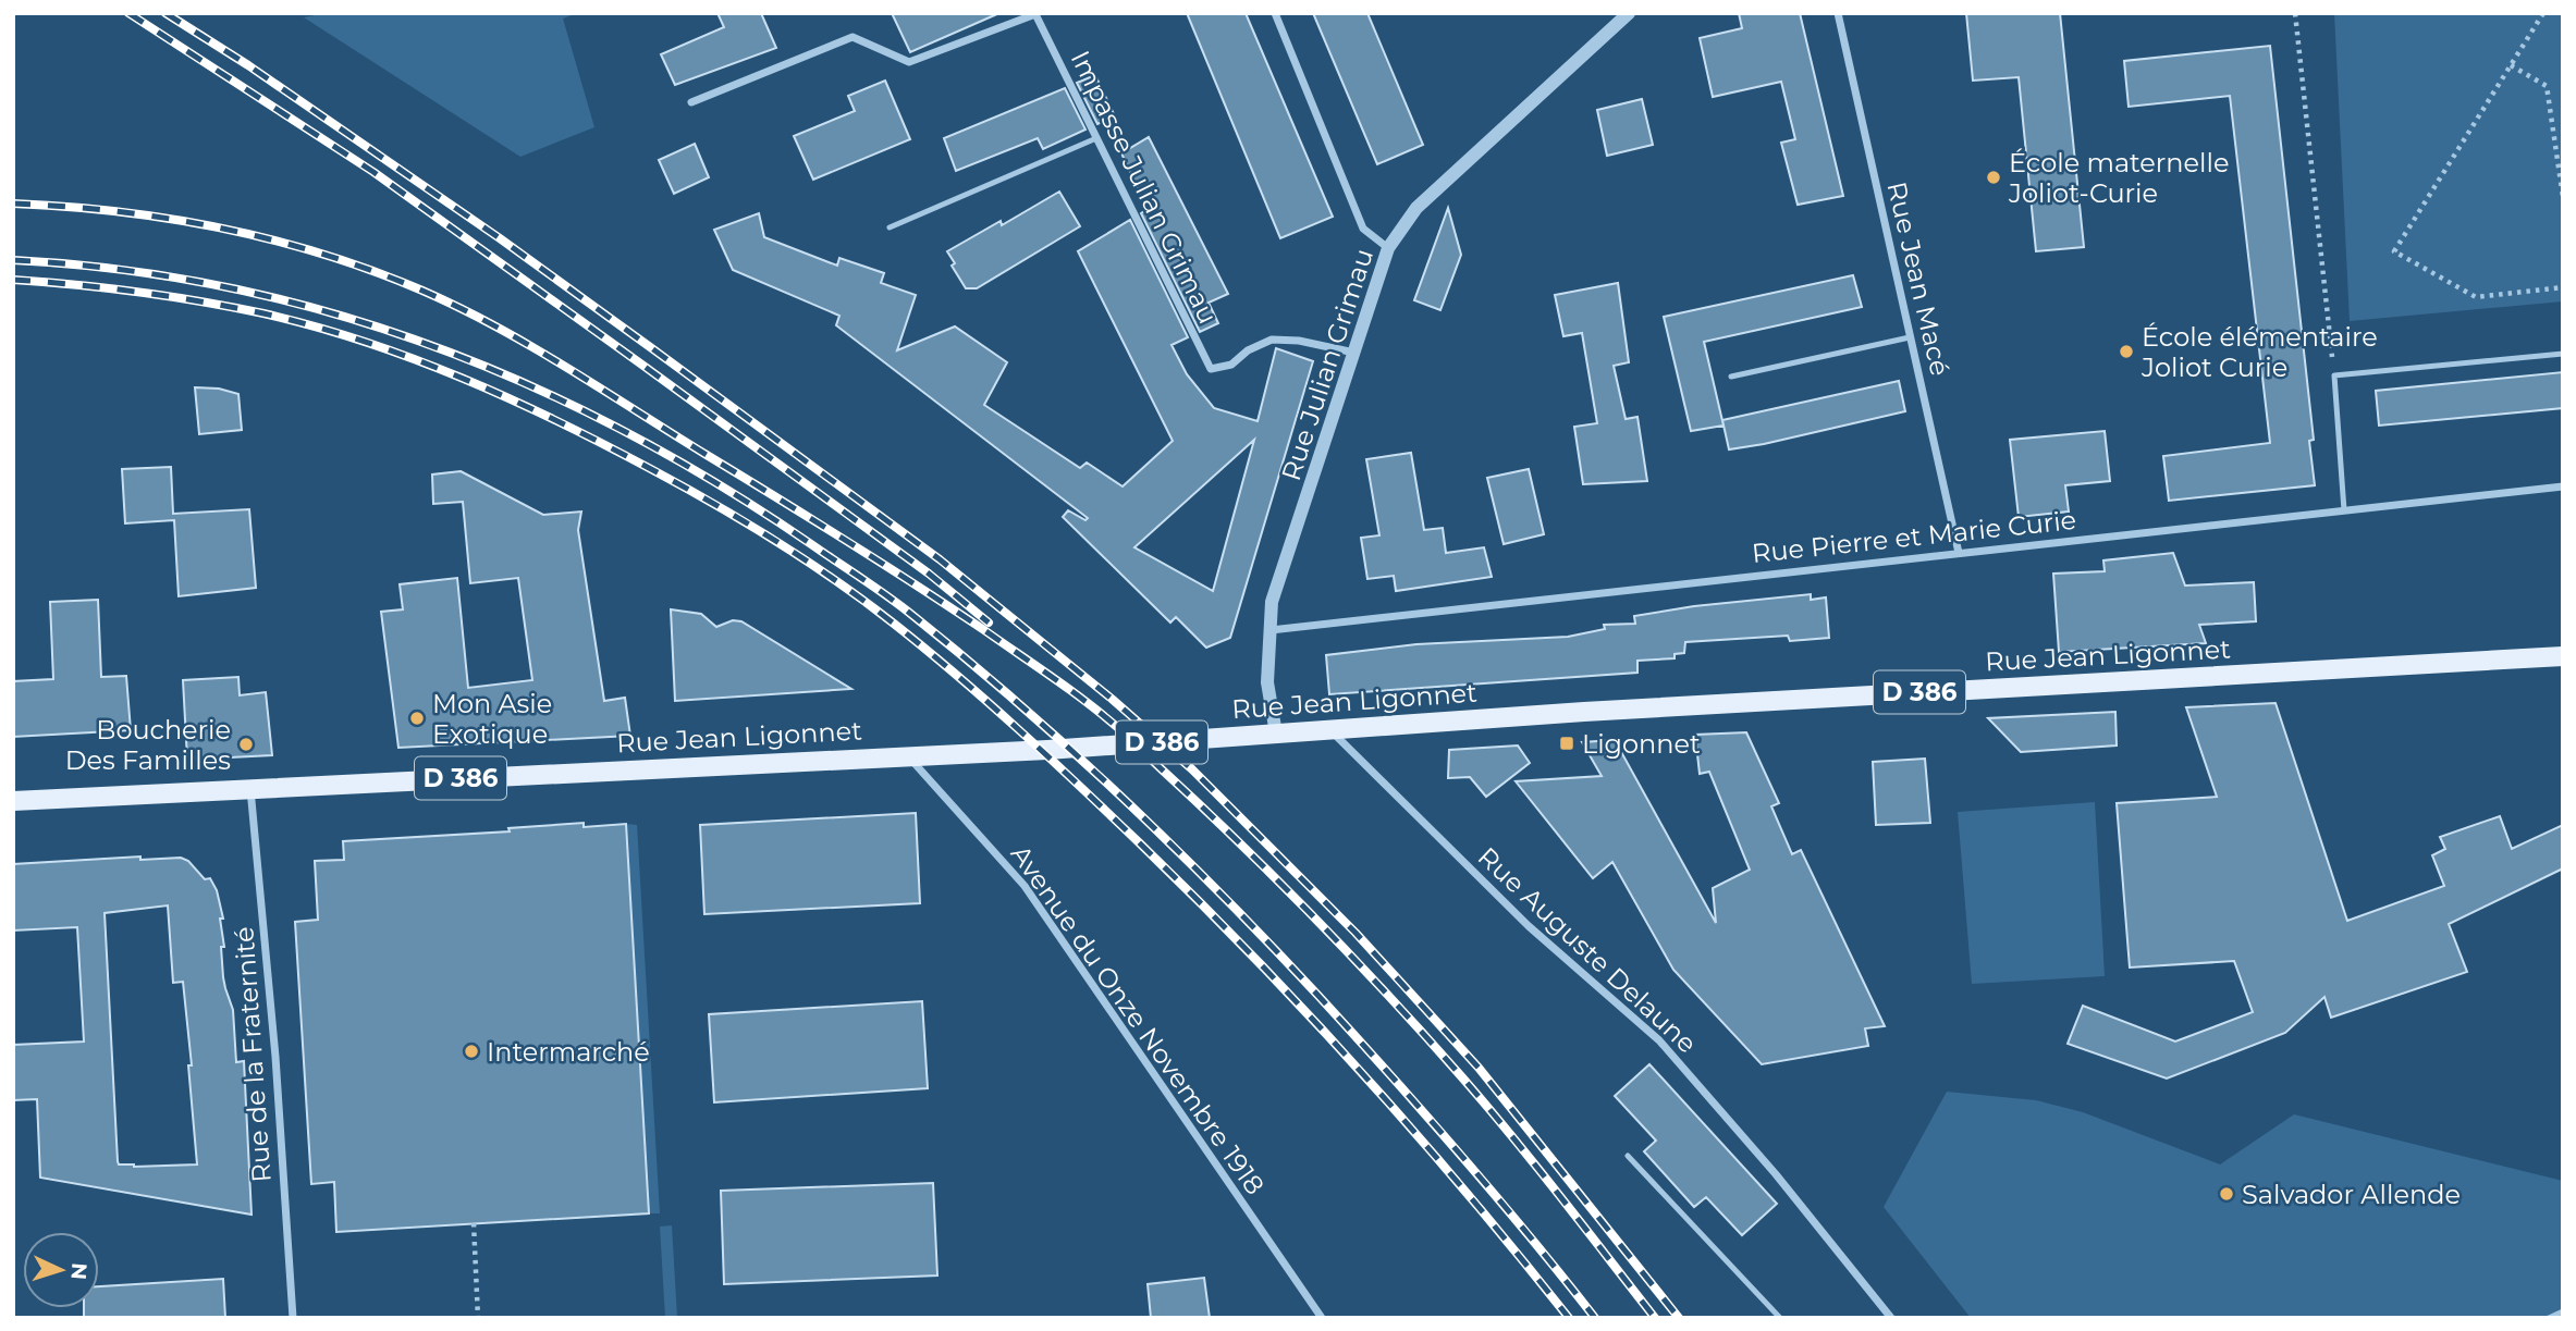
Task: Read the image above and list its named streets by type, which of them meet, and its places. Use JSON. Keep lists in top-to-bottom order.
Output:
{
  "streets": {
    "main road": ["Rue Jean Ligonnet", "D 386"],
    "street": [
      "Impasse Julian Grimau",
      "Rue Jean Macé",
      "Rue Julian Grimau",
      "Rue Pierre et Marie Curie",
      "Rue Auguste Delaune",
      "Avenue du Onze Novembre 1918",
      "Rue de la Fraternité"
    ]
  },
  "crossings": [
    ["Impasse Julian Grimau", "Rue Julian Grimau"],
    ["Rue Jean Macé", "Rue Pierre et Marie Curie"],
    ["Rue Julian Grimau", "Rue Pierre et Marie Curie"],
    ["Rue Julian Grimau", "Rue Jean Ligonnet"],
    ["Rue Jean Ligonnet", "Rue Auguste Delaune"],
    ["Rue Jean Ligonnet", "Avenue du Onze Novembre 1918"],
    ["Rue Jean Ligonnet", "Rue de la Fraternité"]
  ],
  "places": {
    "other": [
      "École maternelle Joliot-Curie",
      "École élémentaire Joliot Curie",
      "Mon Asie Exotique",
      "Boucherie Des Familles",
      "Intermarché",
      "Salvador Allende"
    ],
    "transit": ["Ligonnet"]
  },
  "north": "right"
}
